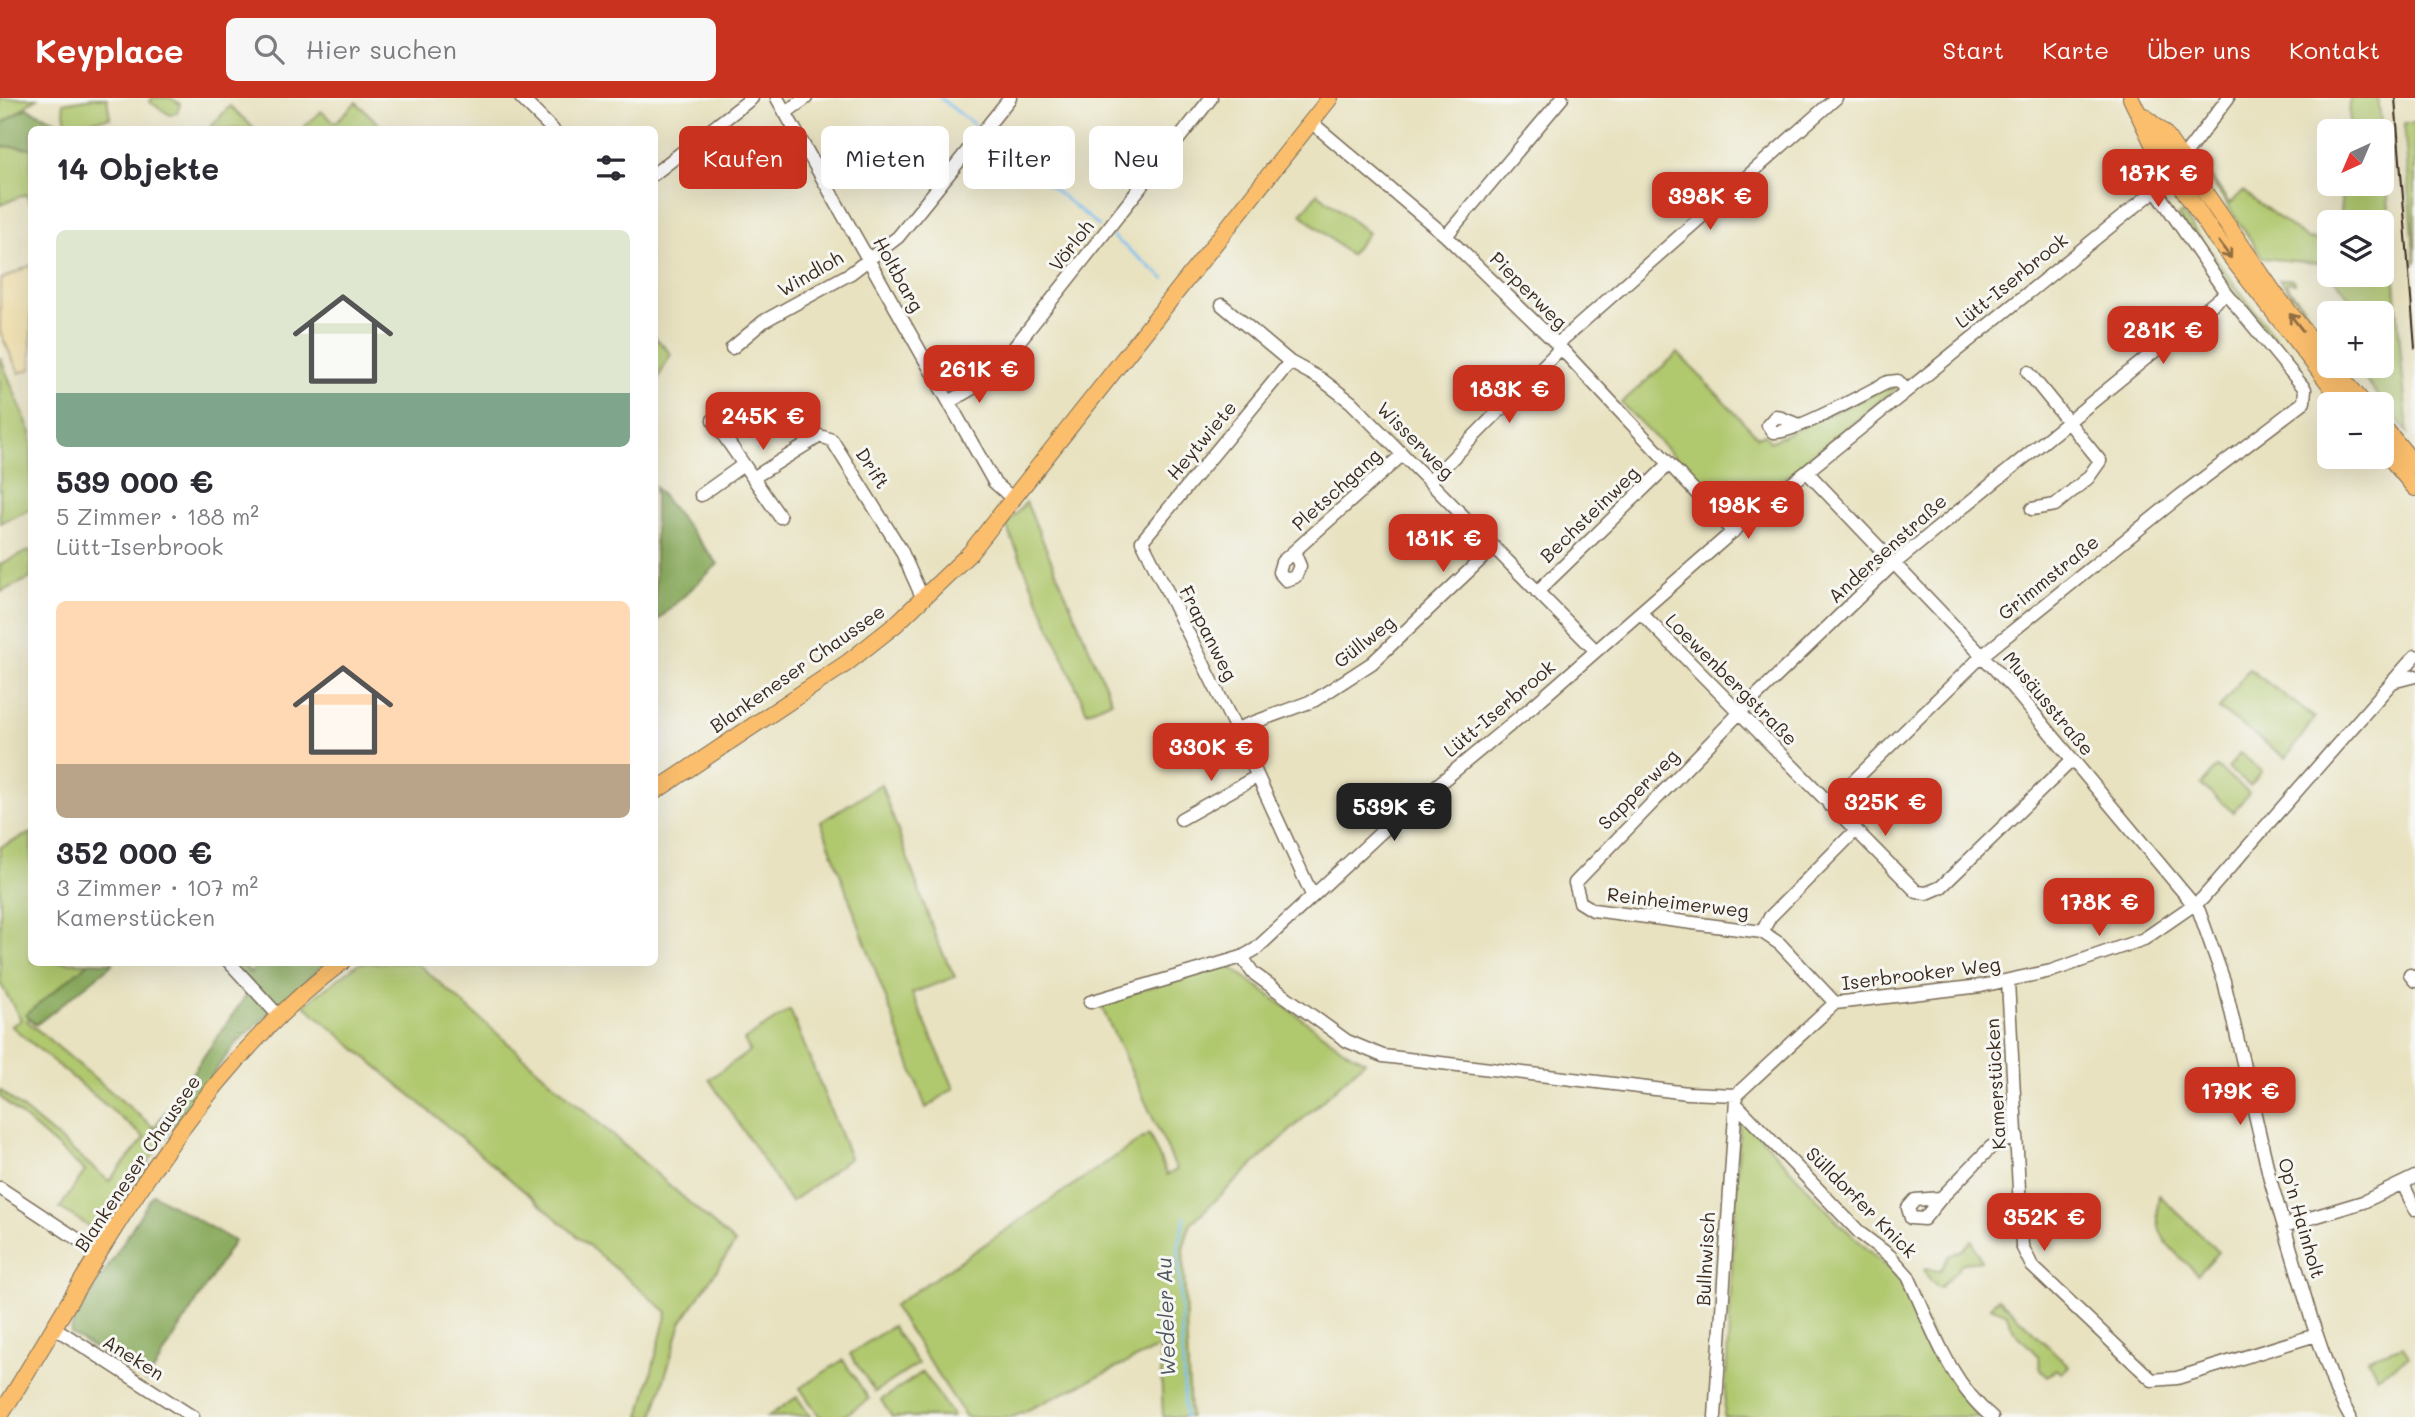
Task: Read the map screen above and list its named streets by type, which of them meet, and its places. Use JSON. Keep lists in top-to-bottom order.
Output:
{
  "streets": {
    "main road": ["Blankeneser Chaussee"],
    "street": [
      "Vörloh",
      "Windloh",
      "Holtbarg",
      "Lütt-Iserbrook",
      "Pieperweg",
      "Heytwiete",
      "Wisserweg",
      "Drift",
      "Pletschgang",
      "Bechsteinweg",
      "Andersenstraße",
      "Grimmstraße",
      "Frapanweg",
      "Güllweg",
      "Loewenbergstraße",
      "Musäusstraße",
      "Sapperweg",
      "Reinheimerweg",
      "Iserbrooker Weg",
      "Kamerstücken",
      "Sülldorfer Knick",
      "Op'n Hainholt",
      "Bullnwisch",
      "Aneken"
    ]
  },
  "crossings": [
    ["Vörloh", "Holtbarg"],
    ["Windloh", "Holtbarg"],
    ["Holtbarg", "Blankeneser Chaussee"],
    ["Lütt-Iserbrook", "Pieperweg"],
    ["Lütt-Iserbrook", "Wisserweg"],
    ["Lütt-Iserbrook", "Frapanweg"],
    ["Lütt-Iserbrook", "Loewenbergstraße"],
    ["Lütt-Iserbrook", "Musäusstraße"],
    ["Pieperweg", "Bechsteinweg"],
    ["Pieperweg", "Blankeneser Chaussee"],
    ["Heytwiete", "Wisserweg"],
    ["Heytwiete", "Frapanweg"],
    ["Wisserweg", "Pletschgang"],
    ["Wisserweg", "Bechsteinweg"],
    ["Wisserweg", "Güllweg"],
    ["Drift", "Blankeneser Chaussee"],
    ["Andersenstraße", "Grimmstraße"],
    ["Andersenstraße", "Loewenbergstraße"],
    ["Andersenstraße", "Musäusstraße"],
    ["Andersenstraße", "Sapperweg"],
    ["Grimmstraße", "Loewenbergstraße"],
    ["Grimmstraße", "Musäusstraße"],
    ["Frapanweg", "Güllweg"],
    ["Blankeneser Chaussee", "Aneken"],
    ["Loewenbergstraße", "Musäusstraße"],
    ["Loewenbergstraße", "Sapperweg"],
    ["Musäusstraße", "Iserbrooker Weg"],
    ["Musäusstraße", "Op'n Hainholt"],
    ["Sapperweg", "Reinheimerweg"],
    ["Reinheimerweg", "Iserbrooker Weg"],
    ["Iserbrooker Weg", "Kamerstücken"],
    ["Iserbrooker Weg", "Sülldorfer Knick"],
    ["Iserbrooker Weg", "Op'n Hainholt"],
    ["Iserbrooker Weg", "Bullnwisch"],
    ["Kamerstücken", "Op'n Hainholt"],
    ["Sülldorfer Knick", "Bullnwisch"]
  ],
  "water": ["Wedeler Au"],
  "north": "bottom left",
  "page": {
    "header": "Keyplace",
    "search": "Hier suchen",
    "nav": [
      "Start",
      "Karte",
      "Über uns",
      "Kontakt"
    ],
    "map_buttons": ["+", "−"],
    "chip": [
      "Kaufen",
      "Mieten",
      "Filter",
      "Neu"
    ],
    "heading": "14 Objekte",
    "price": [
      "187K €",
      "398K €",
      "281K €",
      "261K €",
      "183K €",
      "245K €",
      "198K €",
      "181K €",
      "330K €",
      "325K €",
      "539K €",
      "178K €",
      "179K €",
      "352K €"
    ],
    "list": [
      {
        "name": "539 000 €",
        "note": "5 Zimmer · 188 m² · Lütt-Iserbrook"
      },
      {
        "name": "352 000 €",
        "note": "3 Zimmer · 107 m² · Kamerstücken"
      }
    ]
  }
}
